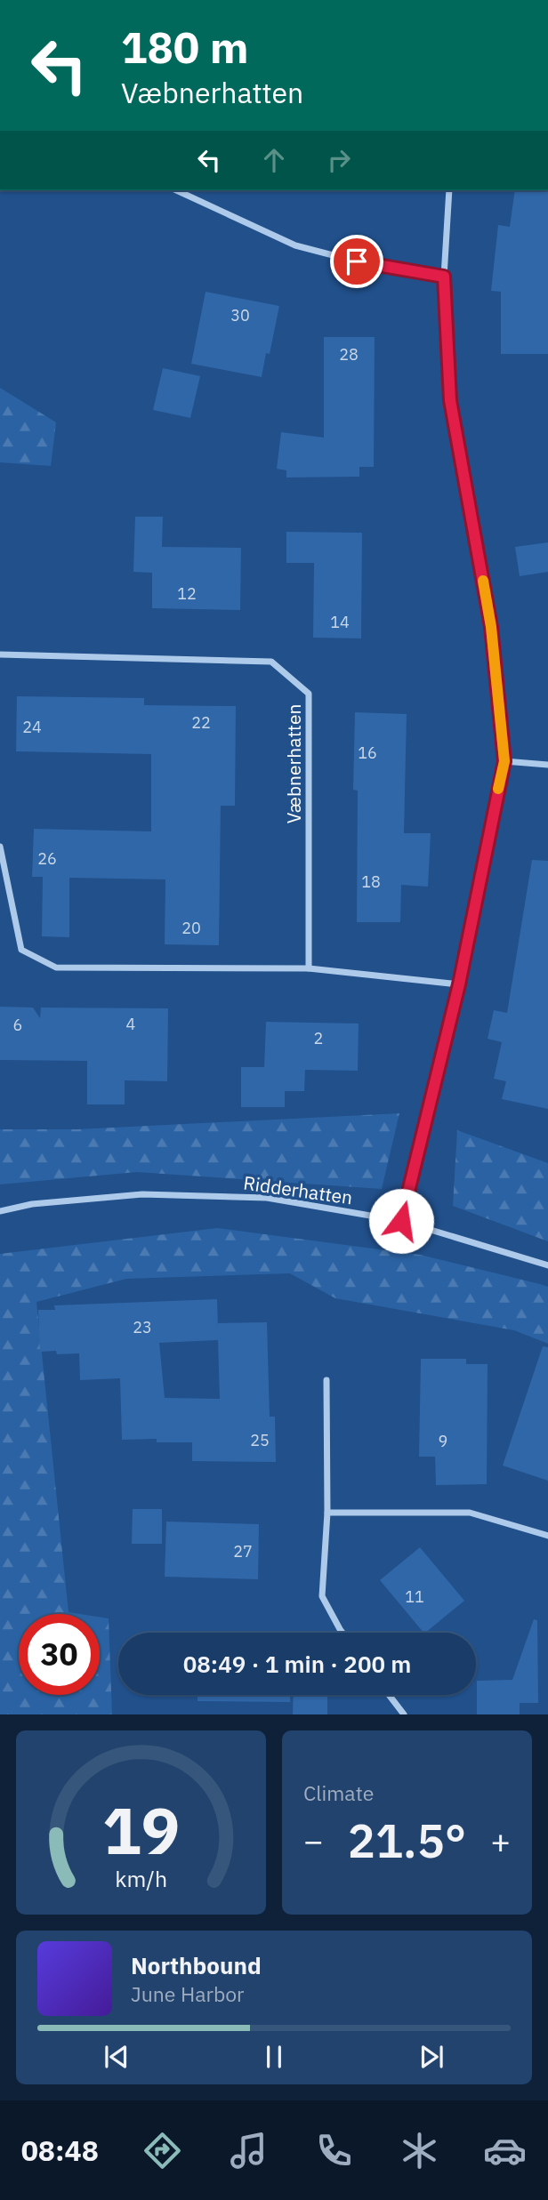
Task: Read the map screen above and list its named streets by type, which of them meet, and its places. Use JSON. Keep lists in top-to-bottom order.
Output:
{
  "streets": {
    "street": ["Væbnerhatten", "Ridderhatten"]
  },
  "house_numbers": [
    "30",
    "28",
    "12",
    "14",
    "22",
    "24",
    "16",
    "26",
    "18",
    "20",
    "4",
    "6",
    "2",
    "23",
    "25",
    "9",
    "27",
    "11"
  ],
  "page": {
    "turn": ["180 m", "Væbnerhatten"],
    "limit": "30",
    "trip": "08:49 · 1 min · 200 m",
    "tile": "Climate",
    "heat": ["−", "21.5°", "+"],
    "song": ["Northbound", "June Harbor"],
    "tabs": "08:48",
    "gauge": ["19", "km/h"]
  }
}
